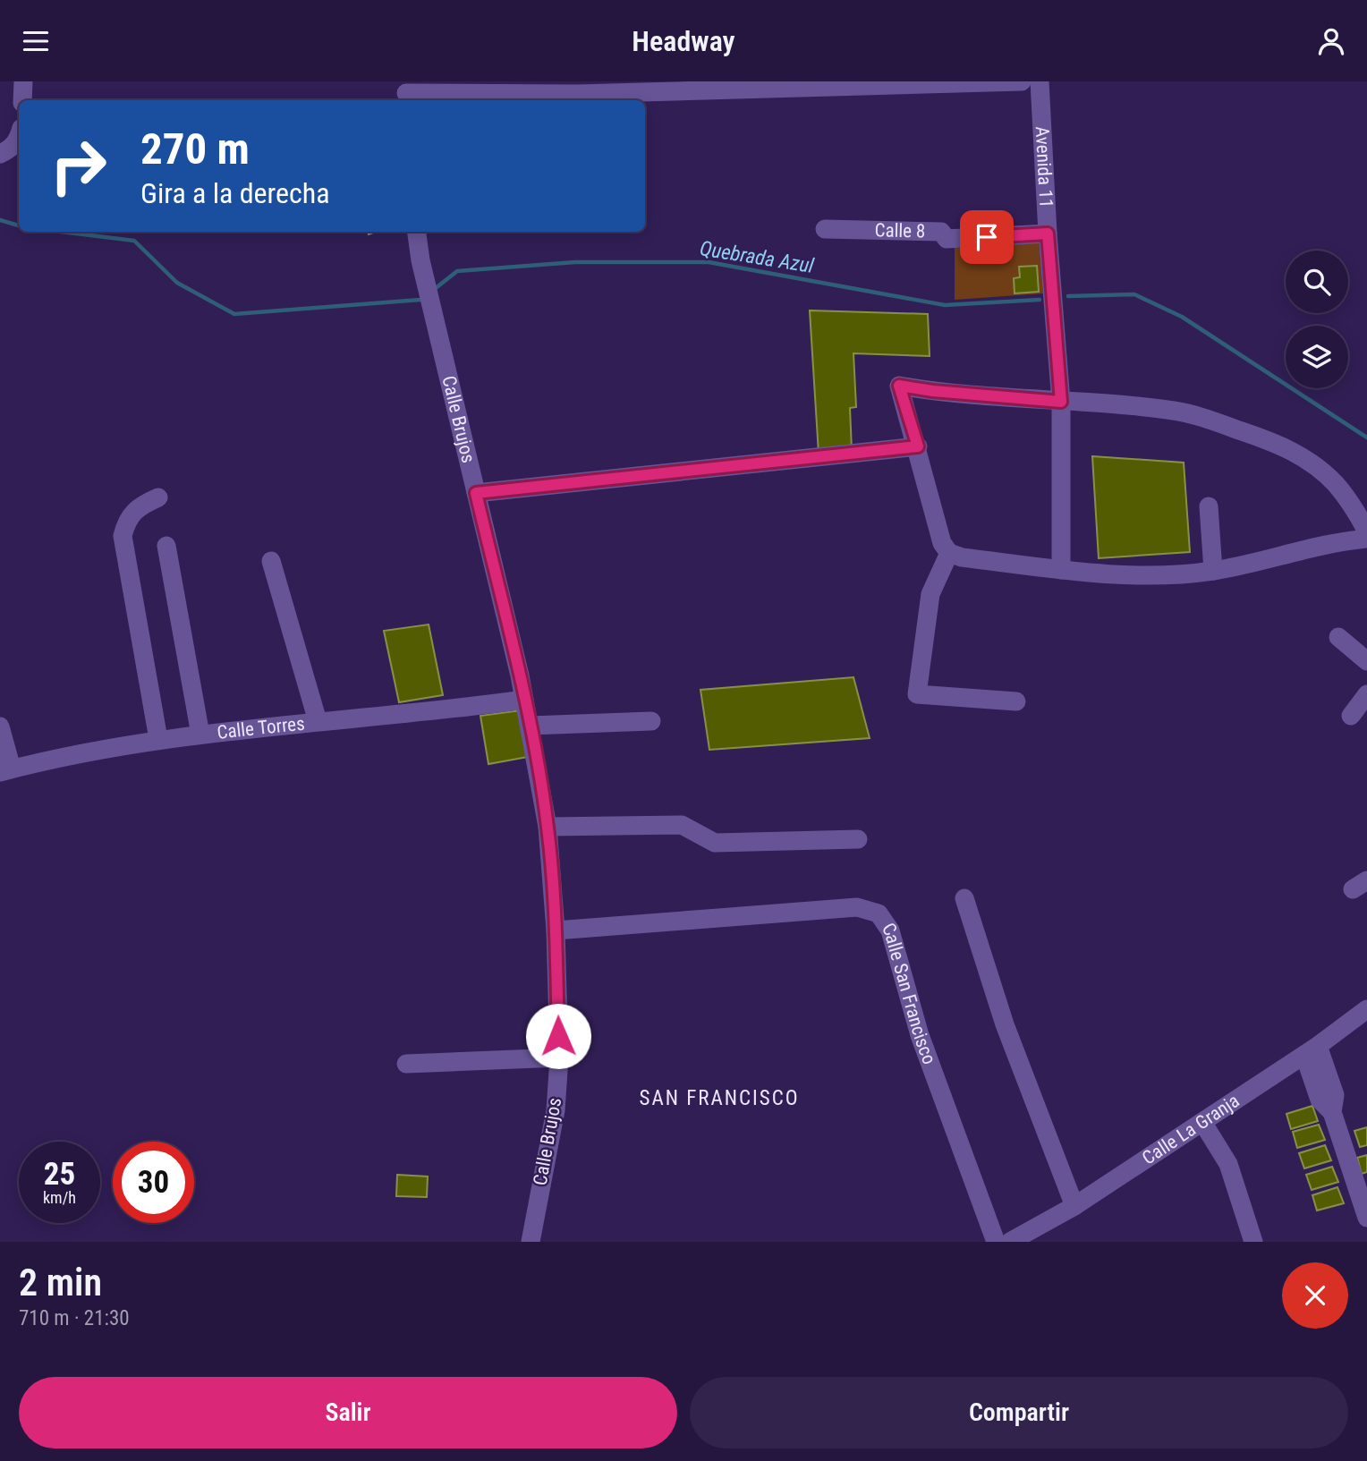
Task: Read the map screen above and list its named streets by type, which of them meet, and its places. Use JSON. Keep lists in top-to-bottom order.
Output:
{
  "streets": {
    "street": [
      "Avenida 11",
      "Calle 8",
      "Calle Brujos",
      "Calle Torres",
      "Calle San Francisco",
      "Calle La Granja"
    ]
  },
  "crossings": [
    ["Avenida 11", "Calle 8"],
    ["Calle Brujos", "Calle Torres"],
    ["Calle Brujos", "Calle San Francisco"]
  ],
  "districts": ["SAN FRANCISCO"],
  "water": ["Quebrada Azul"],
  "page": {
    "header": "Headway",
    "turn": ["270 m", "Gira a la derecha"],
    "speed": "25 km/h",
    "limit": "30",
    "heading": ["2 min", "710 m · 21:30"],
    "buttons": ["Salir", "Compartir"]
  }
}
